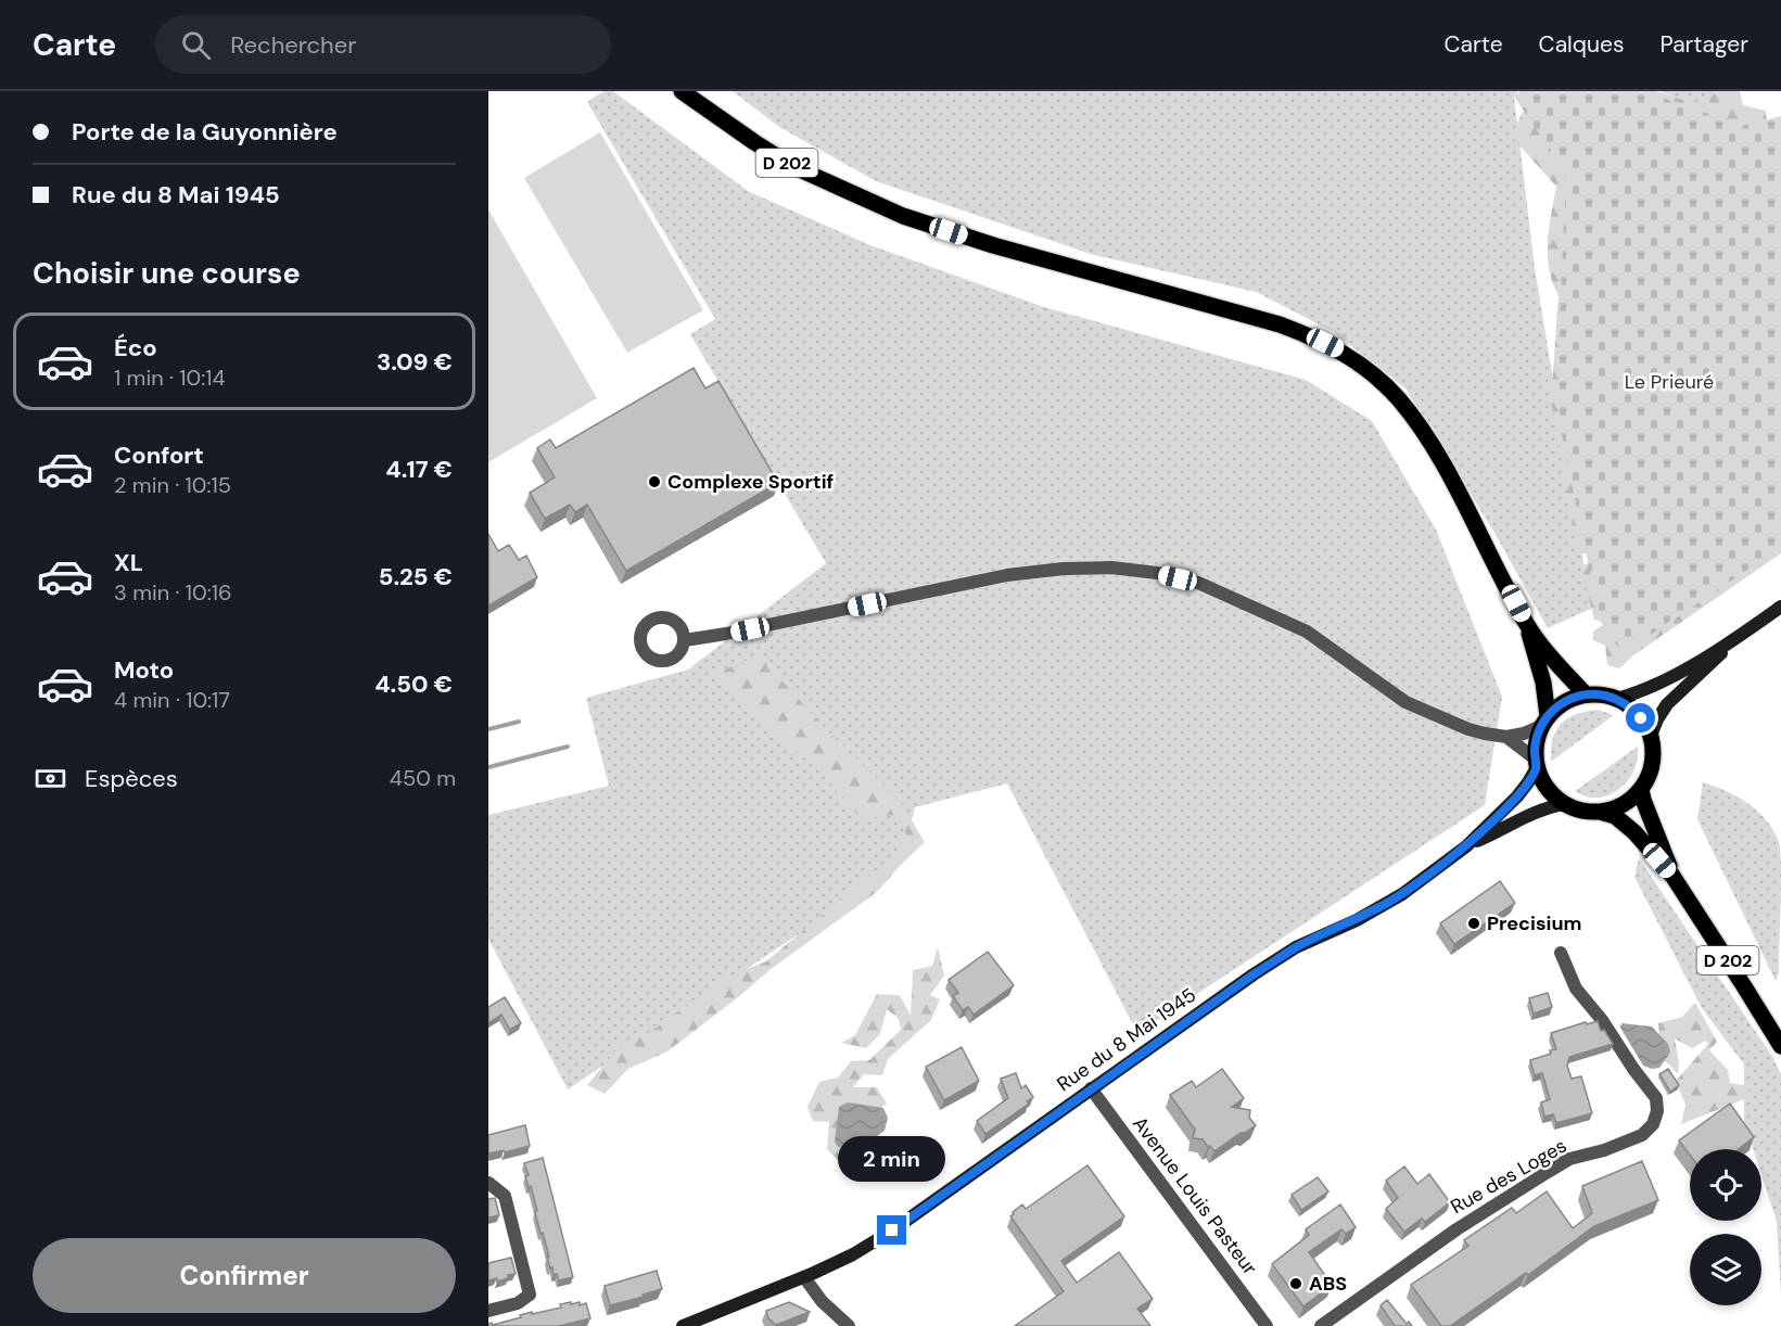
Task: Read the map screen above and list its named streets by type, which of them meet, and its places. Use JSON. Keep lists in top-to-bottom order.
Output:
{
  "streets": {
    "main road": ["D 202", "Rue du 8 Mai 1945"],
    "street": ["Rue des Loges", "Avenue Louis Pasteur"]
  },
  "crossings": [
    ["Rue du 8 Mai 1945", "Avenue Louis Pasteur"]
  ],
  "parks": ["Le Prieuré"],
  "places": ["Complexe Sportif", "Precisium", "ABS"],
  "page": {
    "header": "Carte",
    "search": "Rechercher",
    "nav": ["Carte", "Calques", "Partager"],
    "banner": ["Porte de la Guyonnière", "Rue du 8 Mai 1945"],
    "heading": "Choisir une course",
    "list": [
      {
        "name": "Éco",
        "note": "1 min · 10:14",
        "value": "3.09 €"
      },
      {
        "name": "Confort",
        "note": "2 min · 10:15",
        "value": "4.17 €"
      },
      {
        "name": "XL",
        "note": "3 min · 10:16",
        "value": "5.25 €"
      },
      {
        "name": "Moto",
        "note": "4 min · 10:17",
        "value": "4.50 €"
      }
    ],
    "pay": ["Espèces", "450 m"],
    "bubble": "2 min",
    "buttons": "Confirmer"
  }
}
